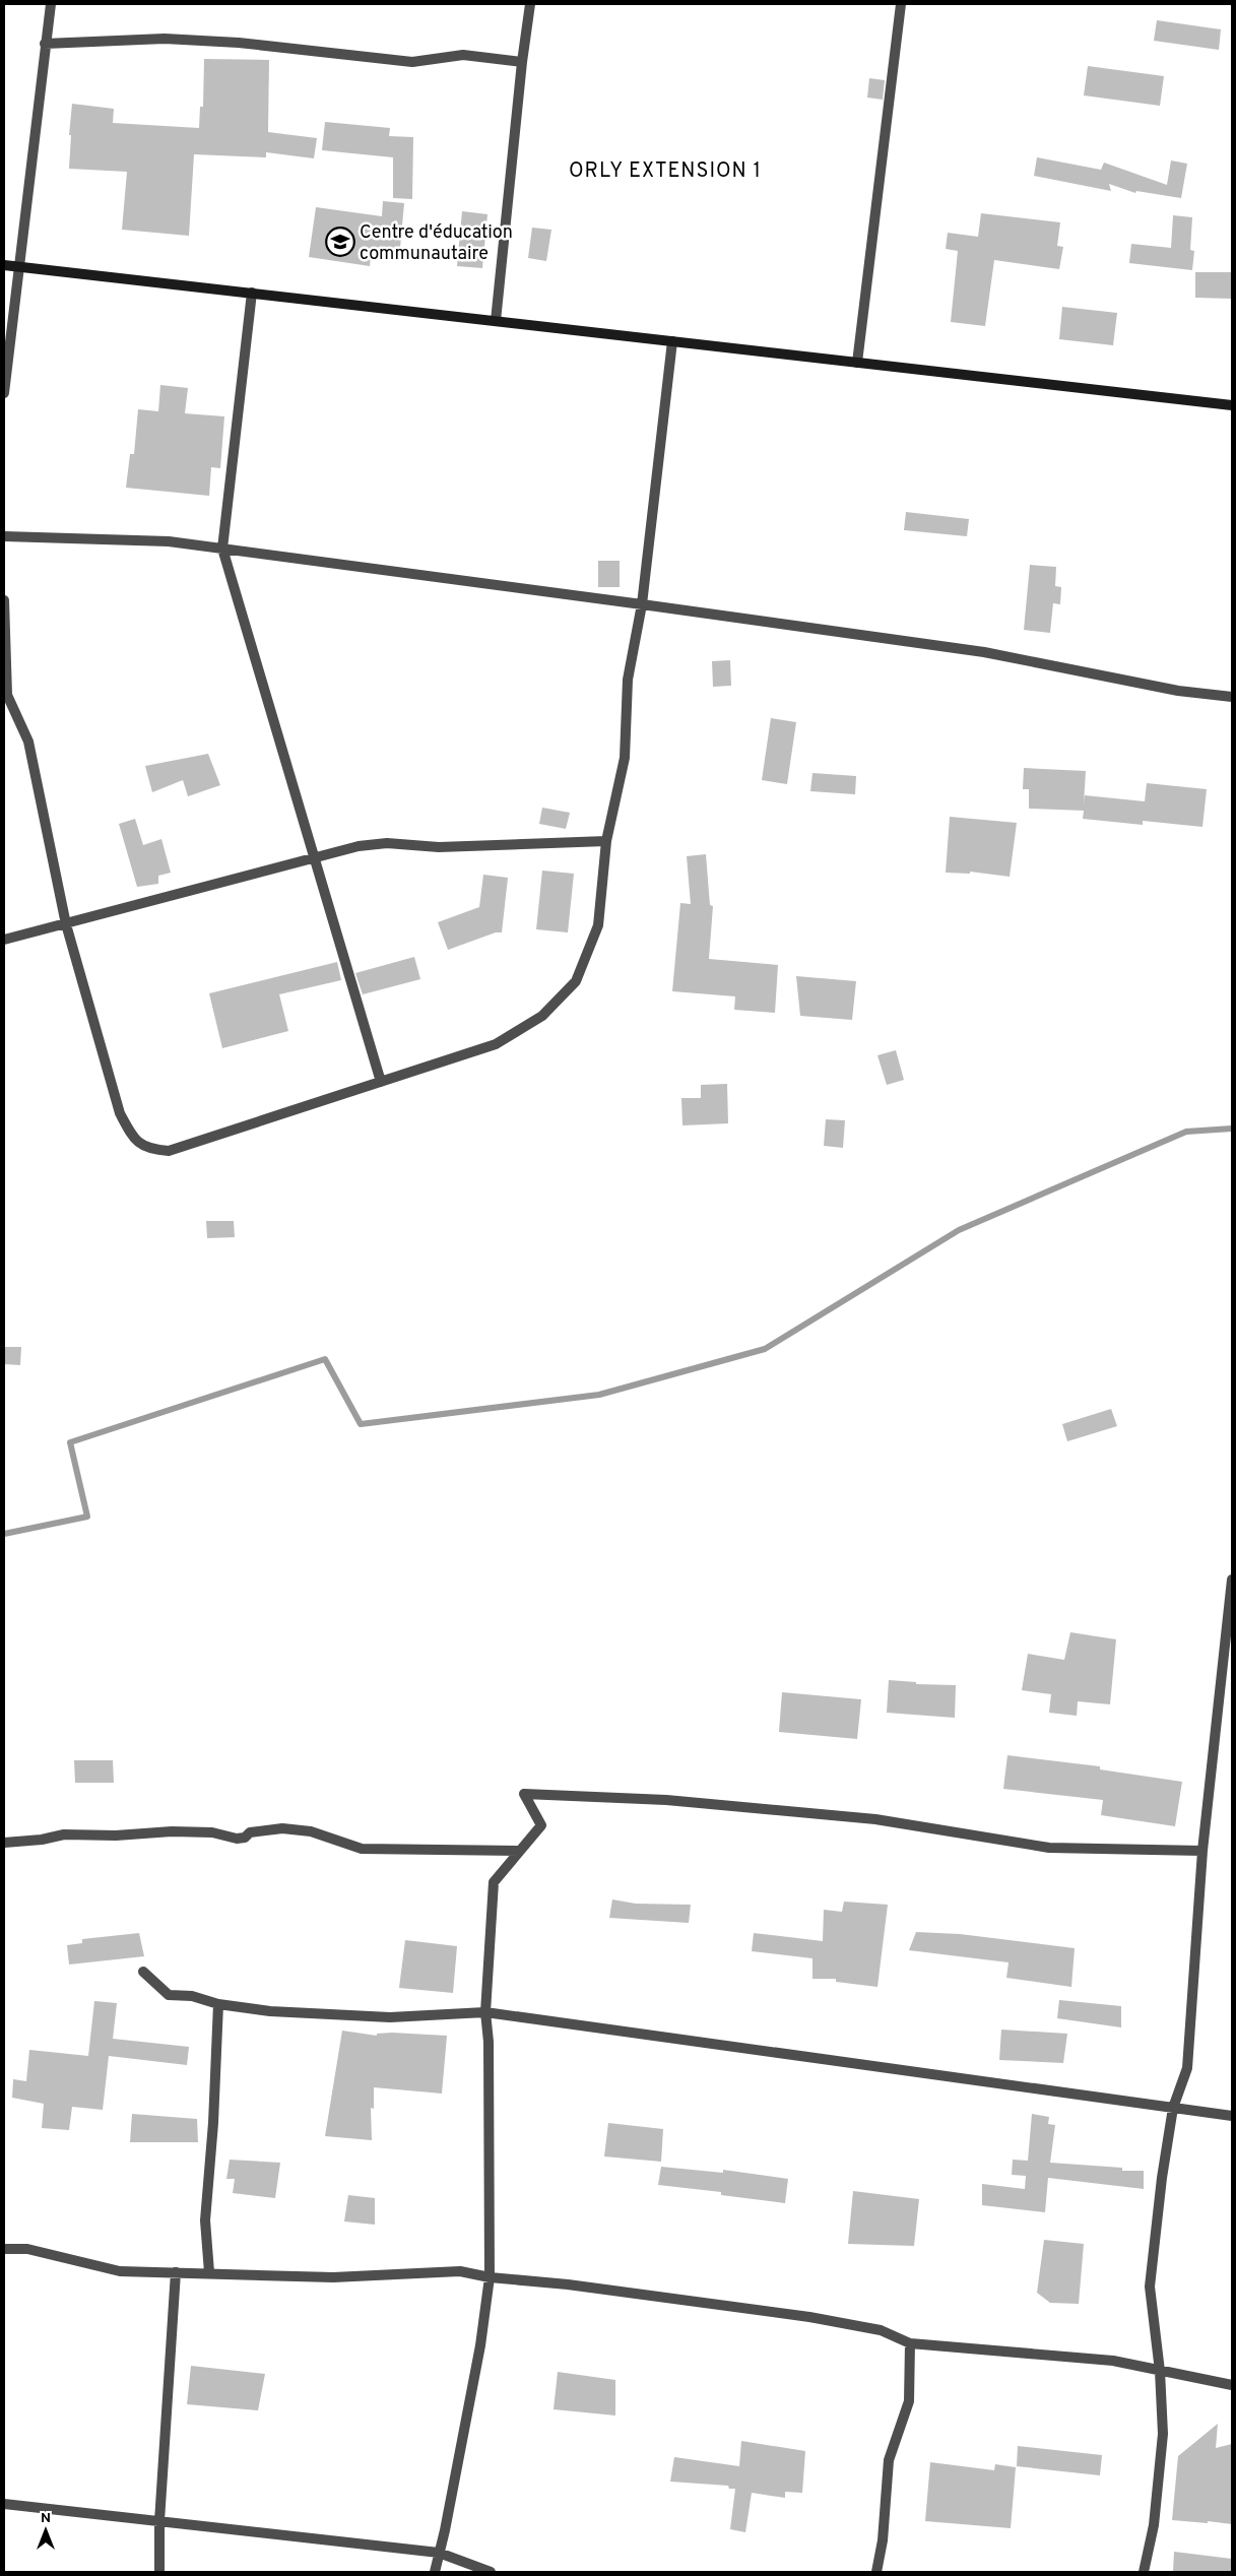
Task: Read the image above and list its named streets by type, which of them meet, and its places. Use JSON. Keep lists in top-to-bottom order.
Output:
{
  "districts": ["ORLY EXTENSION 1"],
  "places": {
    "school or university": ["Centre d'éducation communautaire"]
  },
  "north": "top"
}
